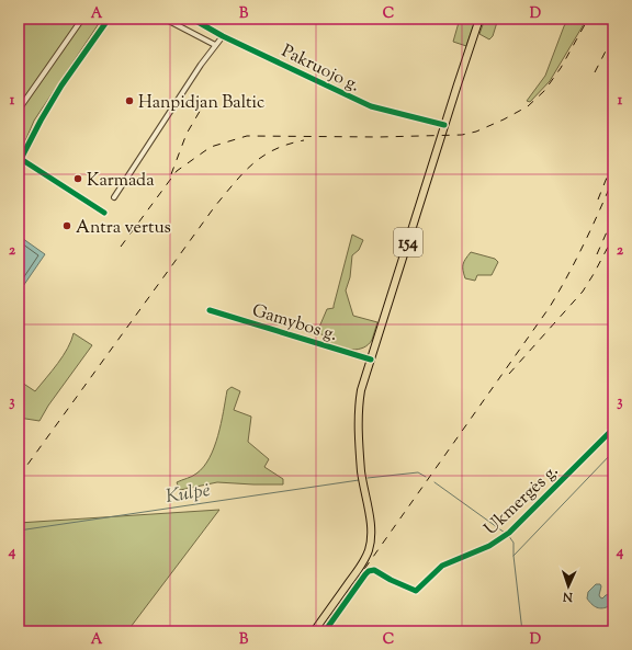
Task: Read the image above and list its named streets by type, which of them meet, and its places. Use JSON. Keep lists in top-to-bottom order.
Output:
{
  "streets": {
    "main road": ["154"],
    "street": ["Pakruojo g.", "Gamybos g.", "Ukmergės g."]
  },
  "crossings": [
    ["Pakruojo g.", "154"],
    ["154", "Gamybos g."]
  ],
  "water": ["Kulpė"],
  "places": ["Hanpidjan Baltic", "Karmada", "Antra vertus"],
  "north": "bottom",
  "grid": {
    "columns": [
      "A",
      "B",
      "C",
      "D"
    ],
    "rows": [
      "1",
      "2",
      "3",
      "4"
    ]
  }
}
